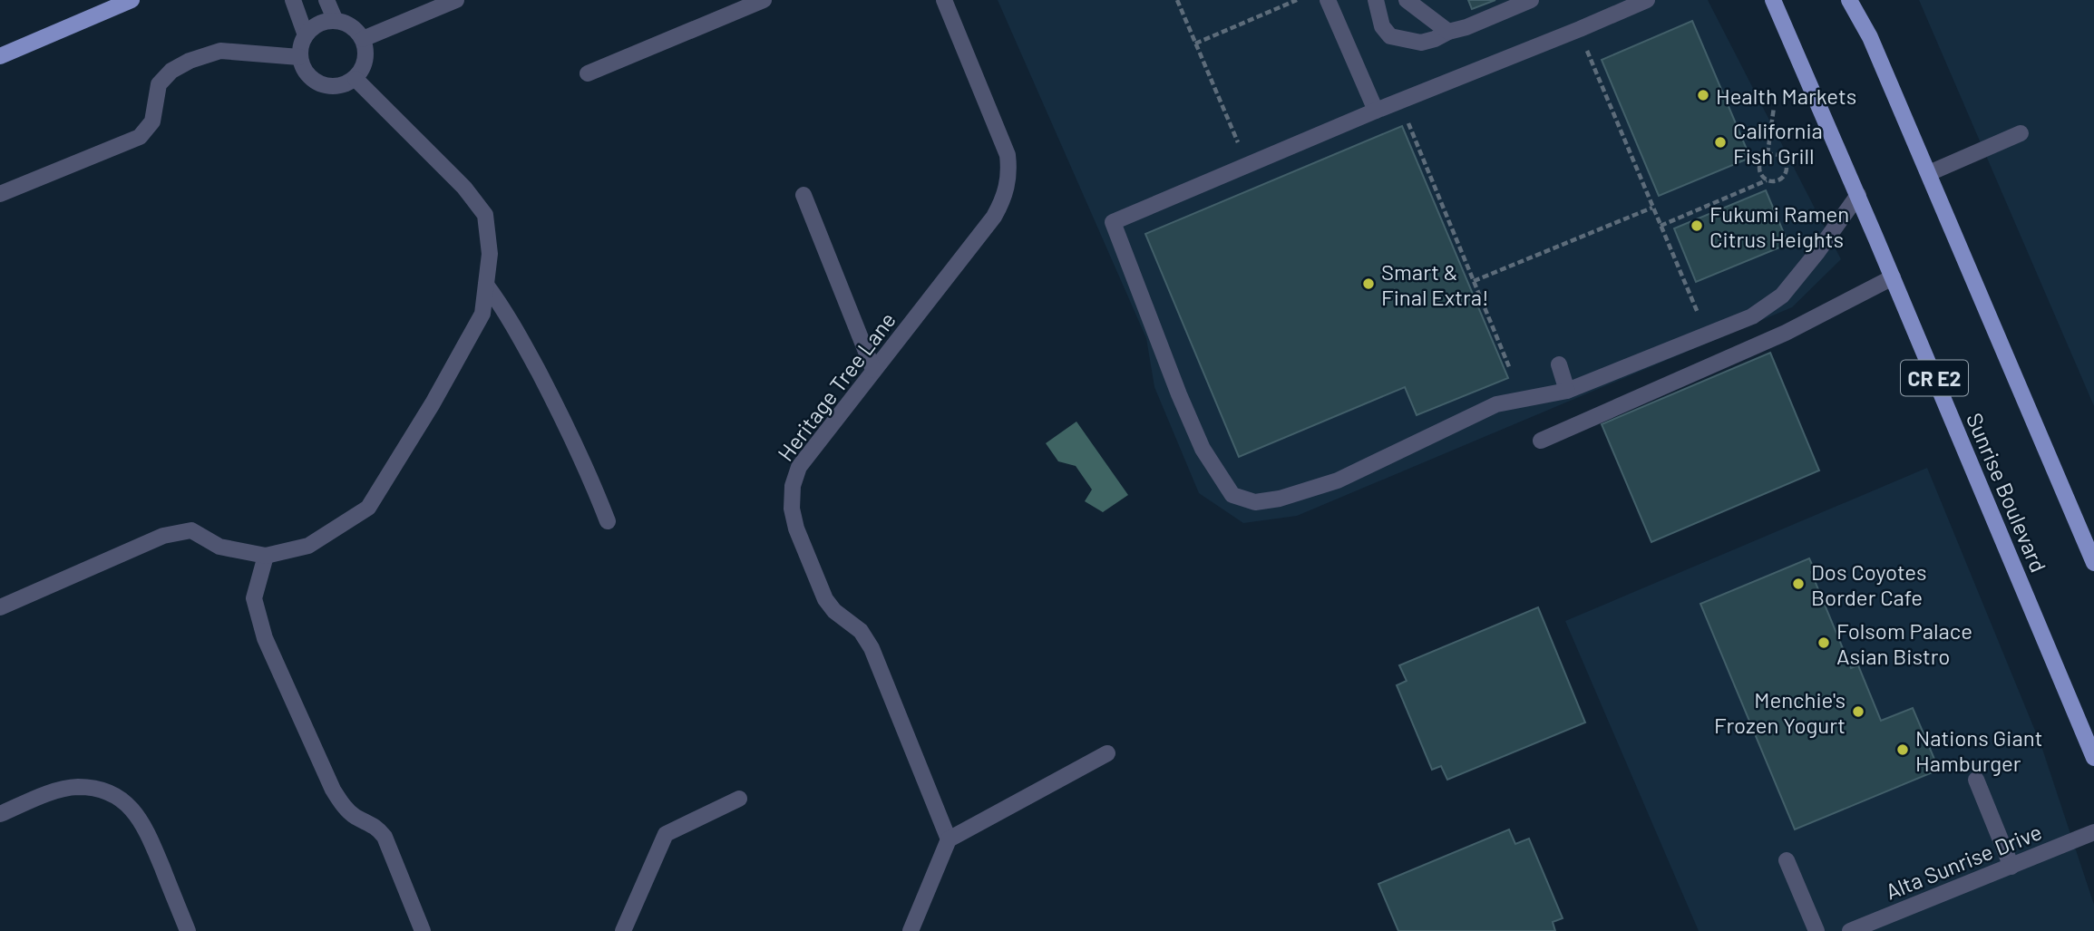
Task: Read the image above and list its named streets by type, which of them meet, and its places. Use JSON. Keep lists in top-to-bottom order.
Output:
{
  "streets": {
    "main road": ["CR E2", "Sunrise Boulevard"],
    "street": ["Heritage Tree Lane", "Alta Sunrise Drive"]
  },
  "places": [
    "Health Markets",
    "California Fish Grill",
    "Fukumi Ramen Citrus Heights",
    "Smart & Final Extra!",
    "Dos Coyotes Border Cafe",
    "Folsom Palace Asian Bistro",
    "Menchie's Frozen Yogurt",
    "Nations Giant Hamburger"
  ]
}
